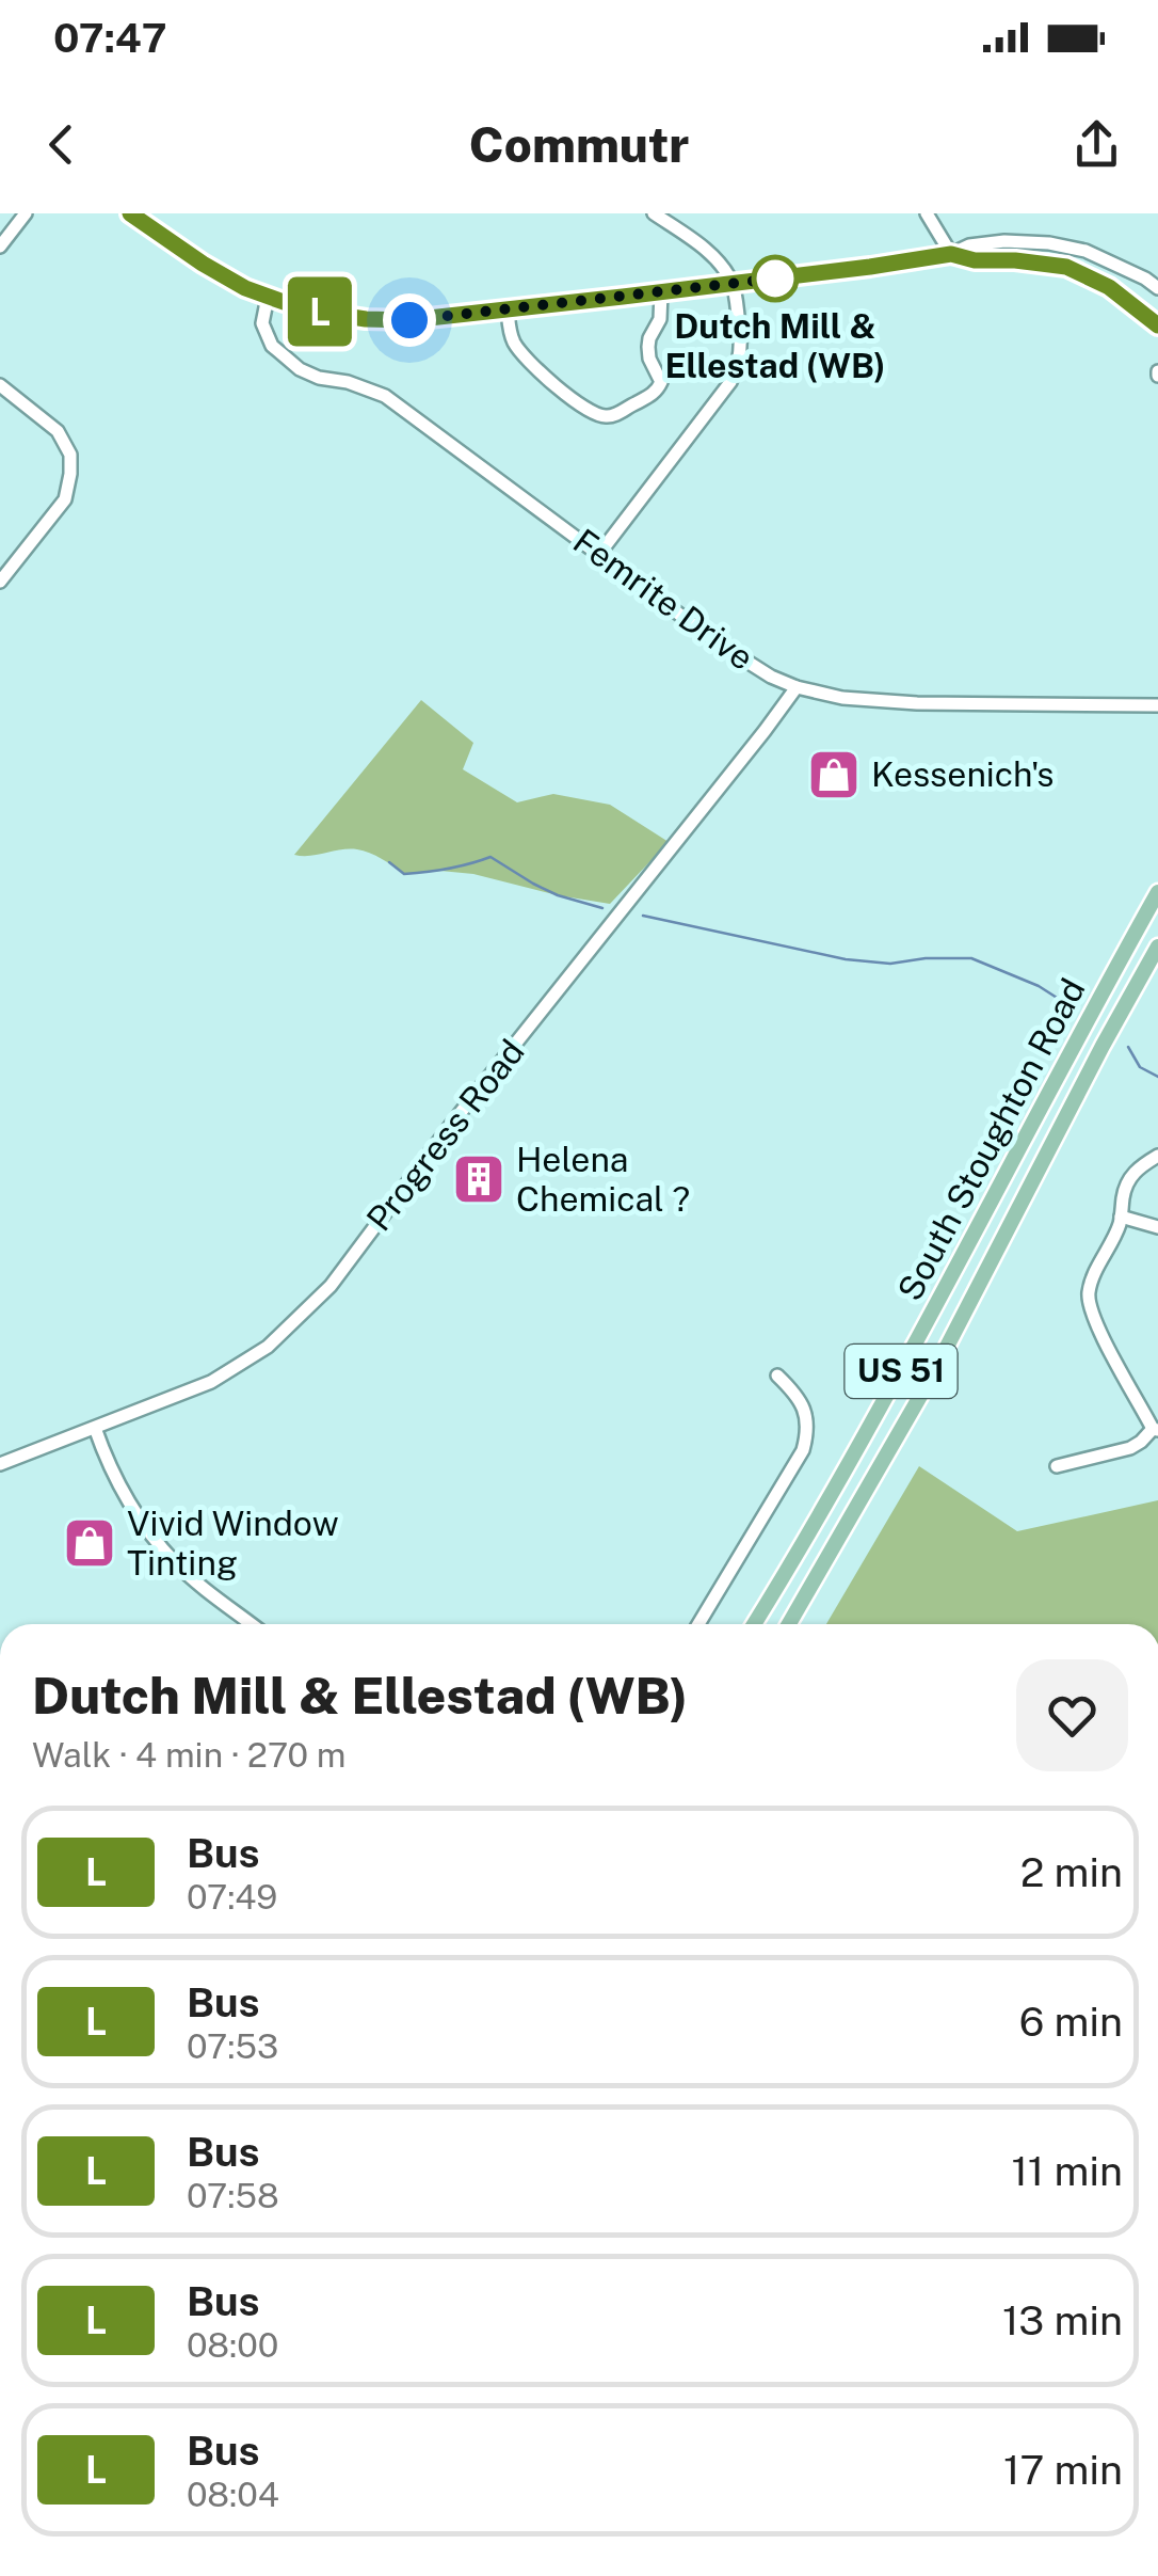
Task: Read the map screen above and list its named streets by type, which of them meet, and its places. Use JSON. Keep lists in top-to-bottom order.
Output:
{
  "streets": {
    "main road": ["South Stoughton Road", "US 51"],
    "street": ["Femrite Drive", "Progress Road"]
  },
  "crossings": [
    ["Femrite Drive", "Progress Road"]
  ],
  "places": {
    "other": ["Dutch Mill & Ellestad (WB)"],
    "shop": ["Kessenich's", "Vivid Window Tinting"],
    "building": ["Helena Chemical ?"]
  },
  "lines": ["bus line L"],
  "page": {
    "status": "07:47",
    "header": "Commutr",
    "on_map": "L",
    "heading": ["Dutch Mill & Ellestad (WB)", "Walk · 4 min · 270 m"],
    "list": [
      {
        "mark": "L",
        "name": "Bus",
        "note": "07:49",
        "value": "2 min"
      },
      {
        "mark": "L",
        "name": "Bus",
        "note": "07:53",
        "value": "6 min"
      },
      {
        "mark": "L",
        "name": "Bus",
        "note": "07:58",
        "value": "11 min"
      },
      {
        "mark": "L",
        "name": "Bus",
        "note": "08:00",
        "value": "13 min"
      },
      {
        "mark": "L",
        "name": "Bus",
        "note": "08:04",
        "value": "17 min"
      }
    ]
  }
}
